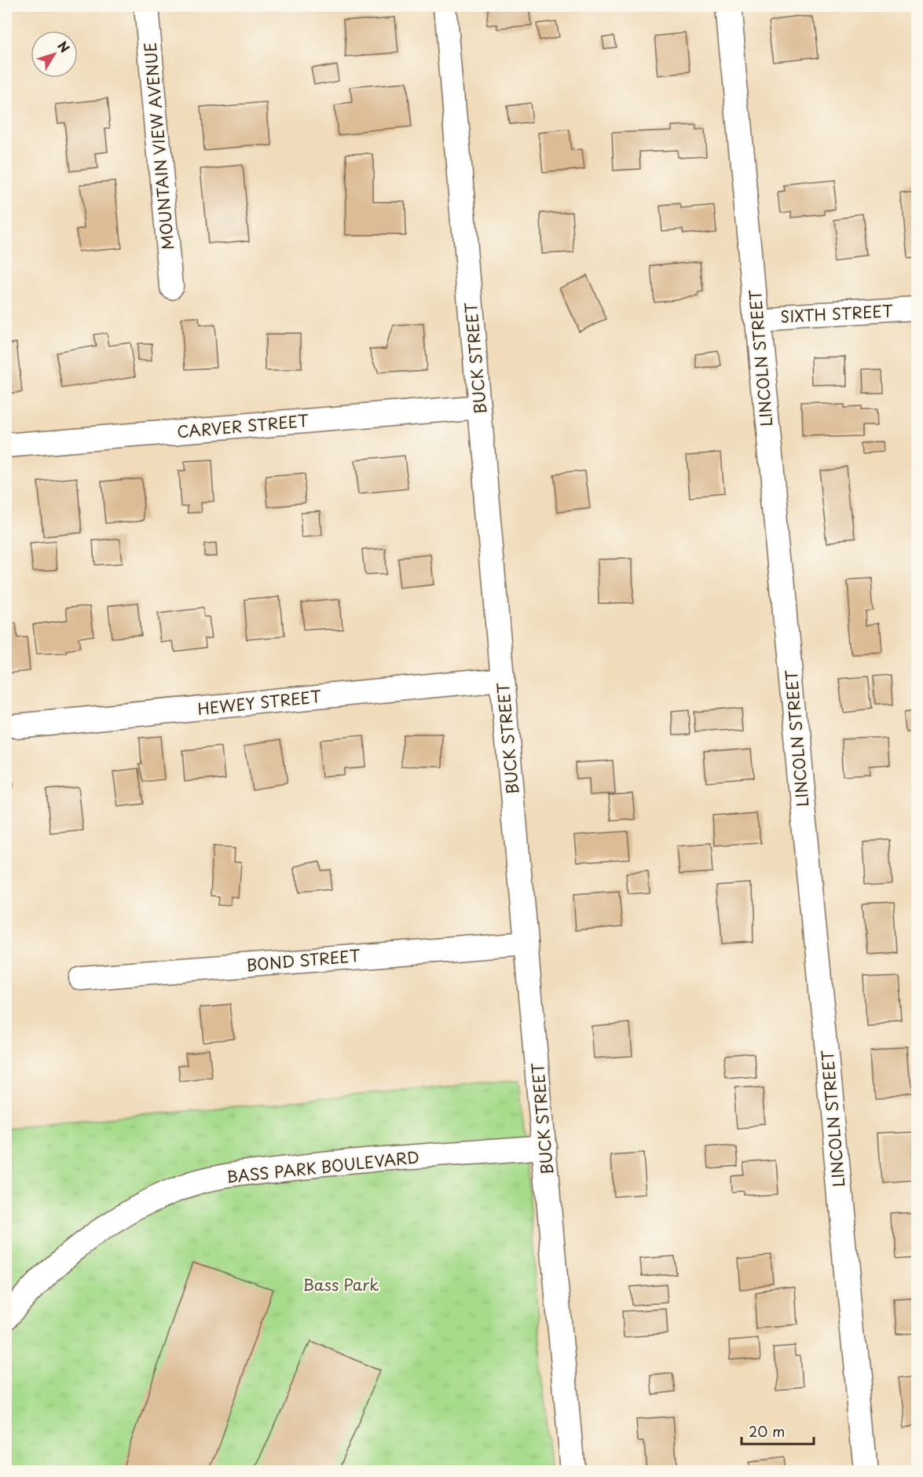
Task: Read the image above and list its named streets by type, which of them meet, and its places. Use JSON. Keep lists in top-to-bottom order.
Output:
{
  "streets": {
    "street": [
      "MOUNTAIN VIEW AVENUE",
      "SIXTH STREET",
      "BUCK STREET",
      "LINCOLN STREET",
      "CARVER STREET",
      "HEWEY STREET",
      "BOND STREET",
      "BASS PARK BOULEVARD"
    ]
  },
  "crossings": [
    ["SIXTH STREET", "LINCOLN STREET"],
    ["BUCK STREET", "CARVER STREET"],
    ["BUCK STREET", "HEWEY STREET"],
    ["BUCK STREET", "BOND STREET"],
    ["BUCK STREET", "BASS PARK BOULEVARD"]
  ],
  "parks": ["Bass Park"],
  "scale_bar": "20 m",
  "north": "top right"
}
